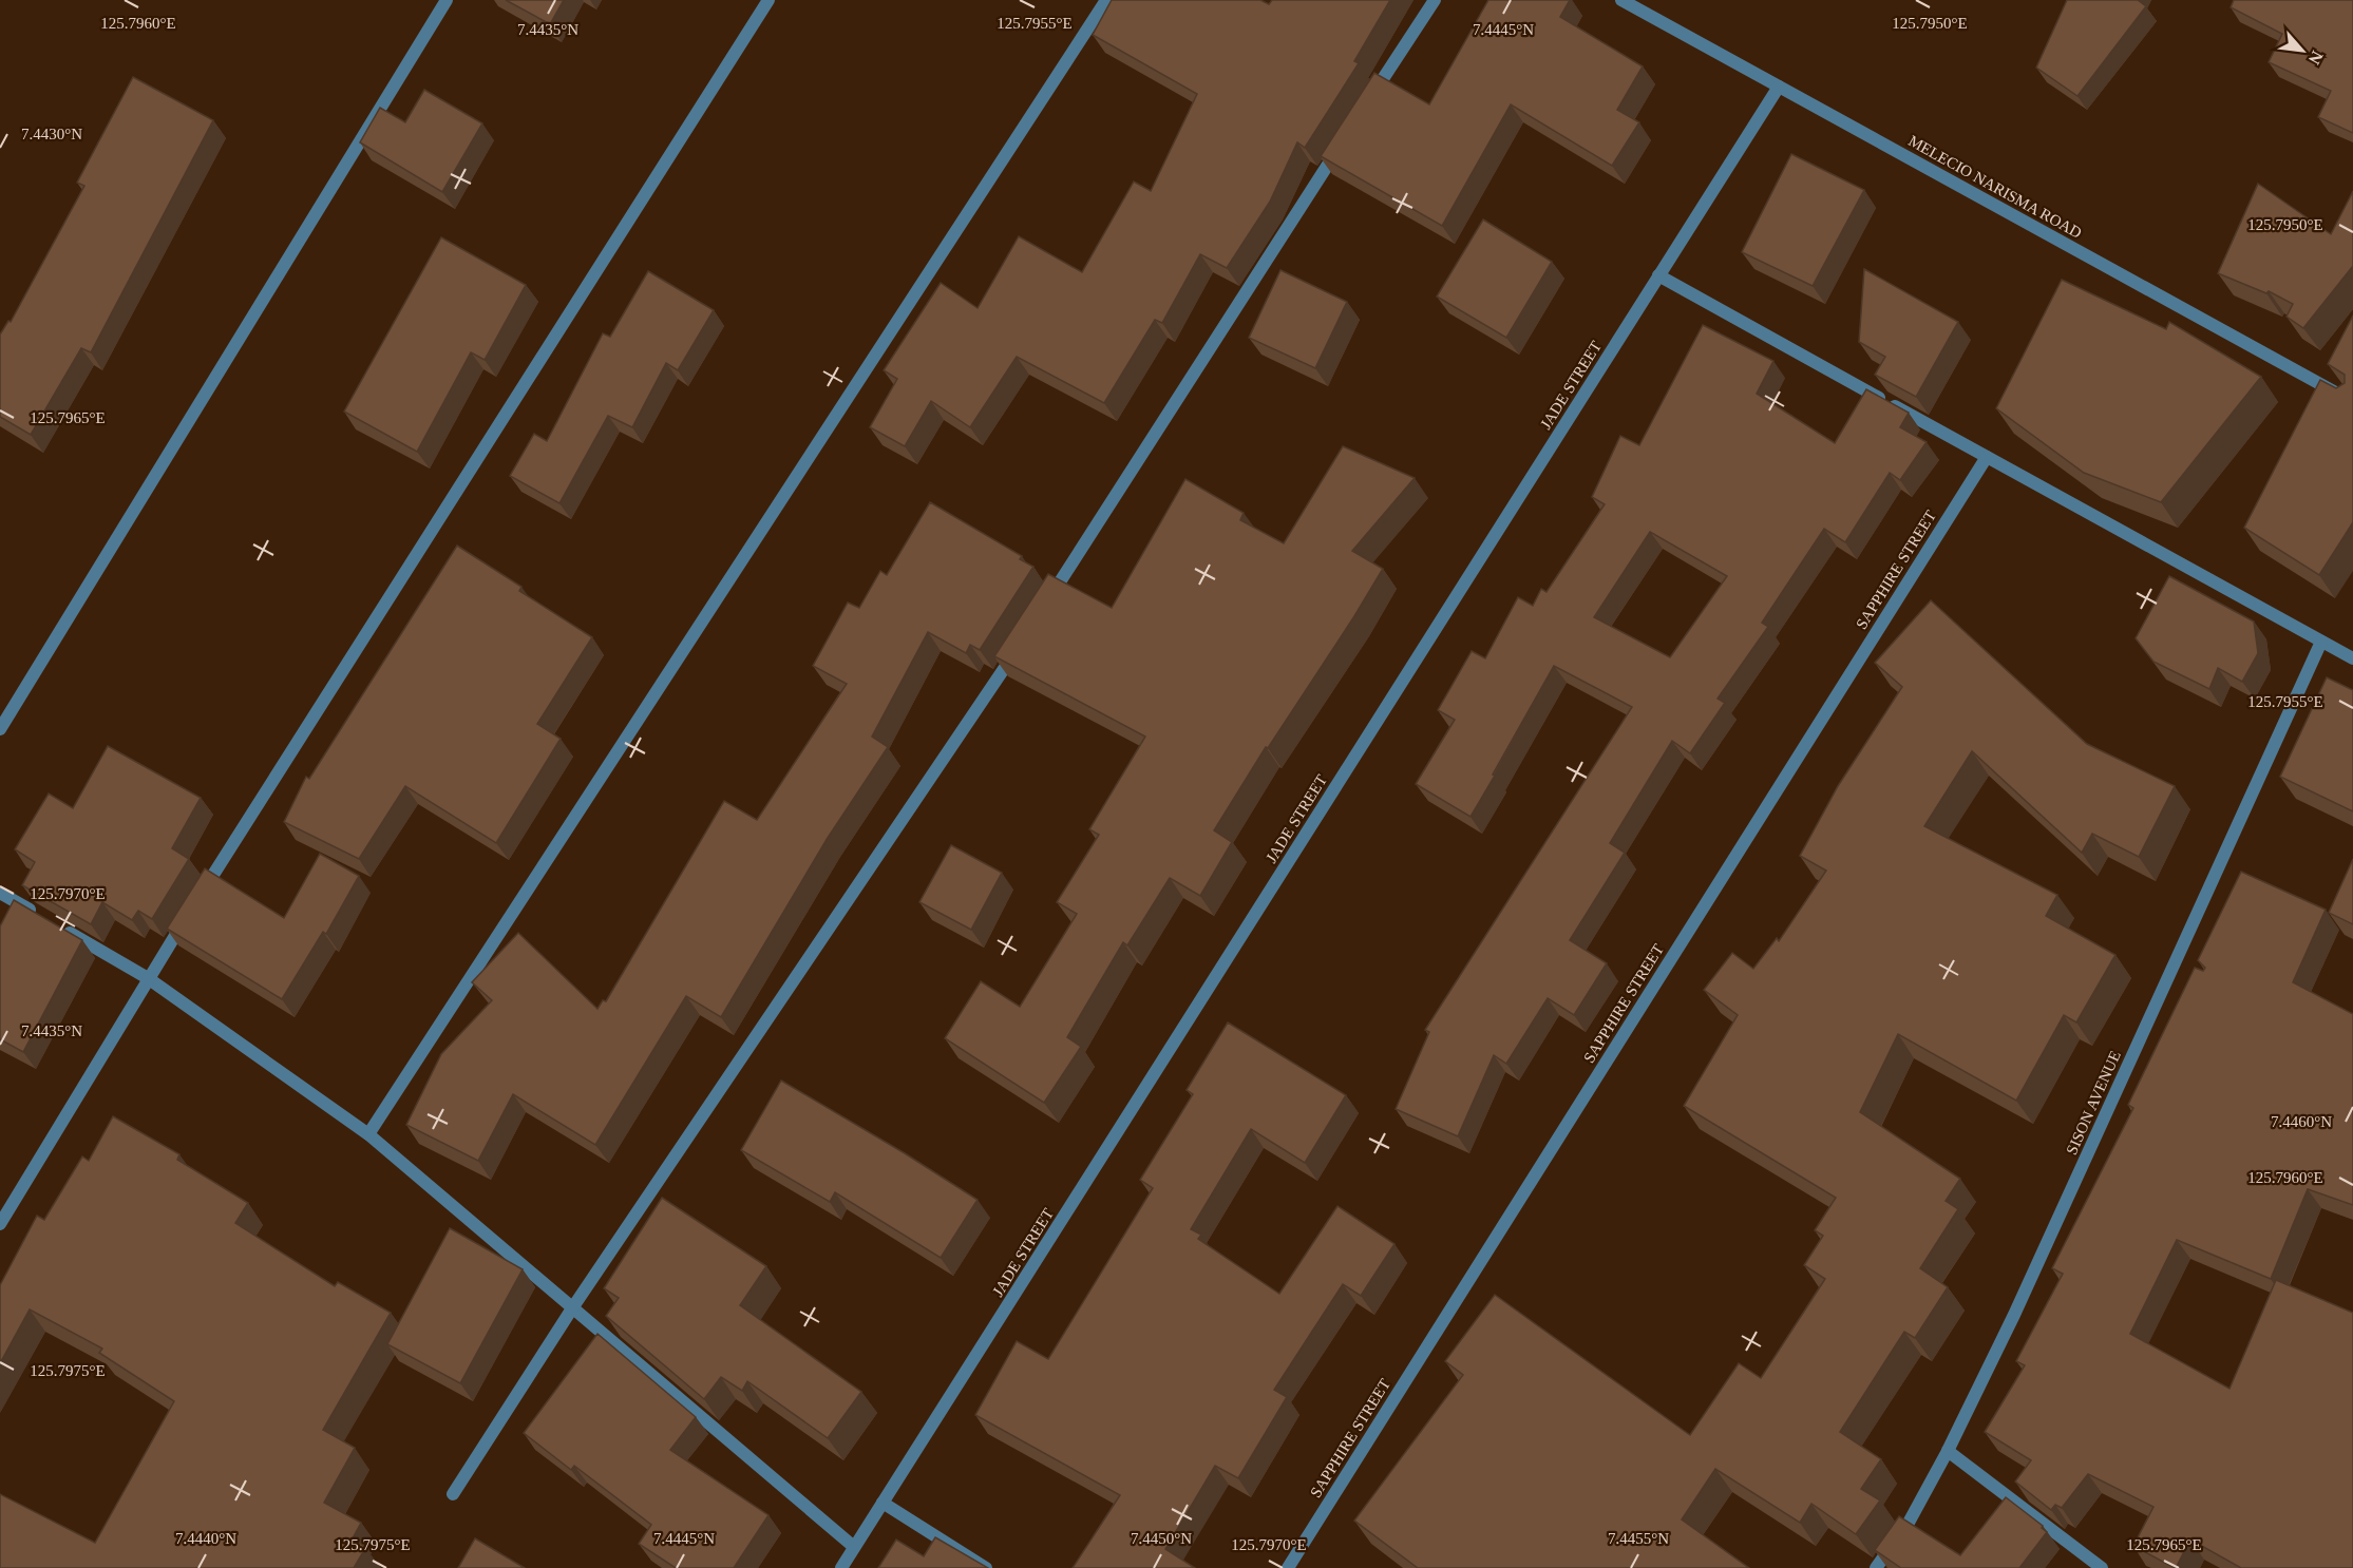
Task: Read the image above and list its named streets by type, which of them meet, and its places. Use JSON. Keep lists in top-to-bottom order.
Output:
{
  "streets": {
    "street": [
      "MELECIO NARISMA ROAD",
      "JADE STREET",
      "SAPPHIRE STREET",
      "SISON AVENUE"
    ]
  },
  "crossings": [
    ["MELECIO NARISMA ROAD", "JADE STREET"]
  ],
  "north": "bottom right",
  "coordinates": [
    "125.7960°E",
    "125.7955°E",
    "125.7950°E",
    "7.4435°N",
    "7.4445°N",
    "7.4430°N",
    "125.7965°E",
    "125.7970°E",
    "7.4460°N",
    "125.7975°E",
    "7.4440°N",
    "7.4450°N",
    "7.4455°N"
  ]
}
